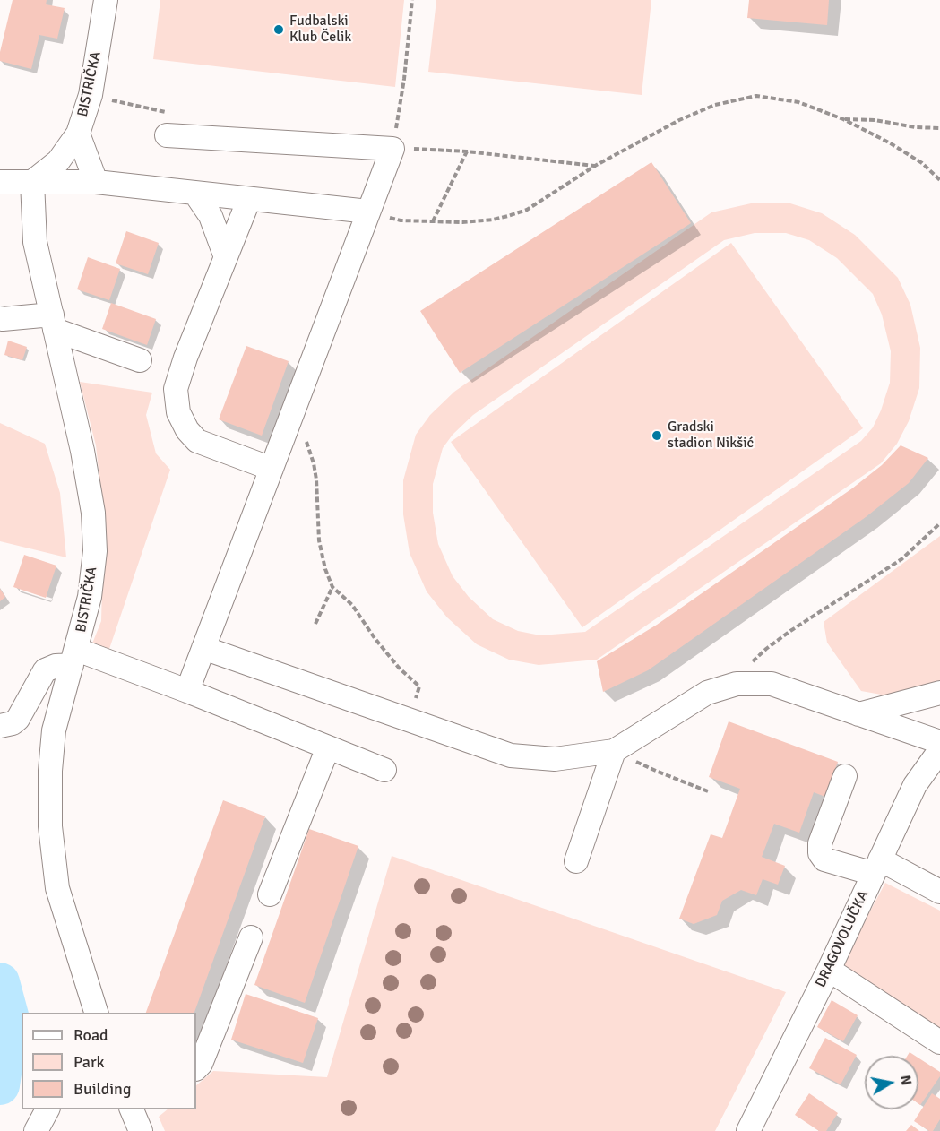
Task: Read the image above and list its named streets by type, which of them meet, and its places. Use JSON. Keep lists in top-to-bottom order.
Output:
{
  "streets": {
    "street": ["BISTRIČKA", "DRAGOVOLUČKA"]
  },
  "places": ["Fudbalski Klub Čelik", "Gradski stadion Nikšić"],
  "legend": ["Road", "Park", "Building"],
  "north": "right"
}
